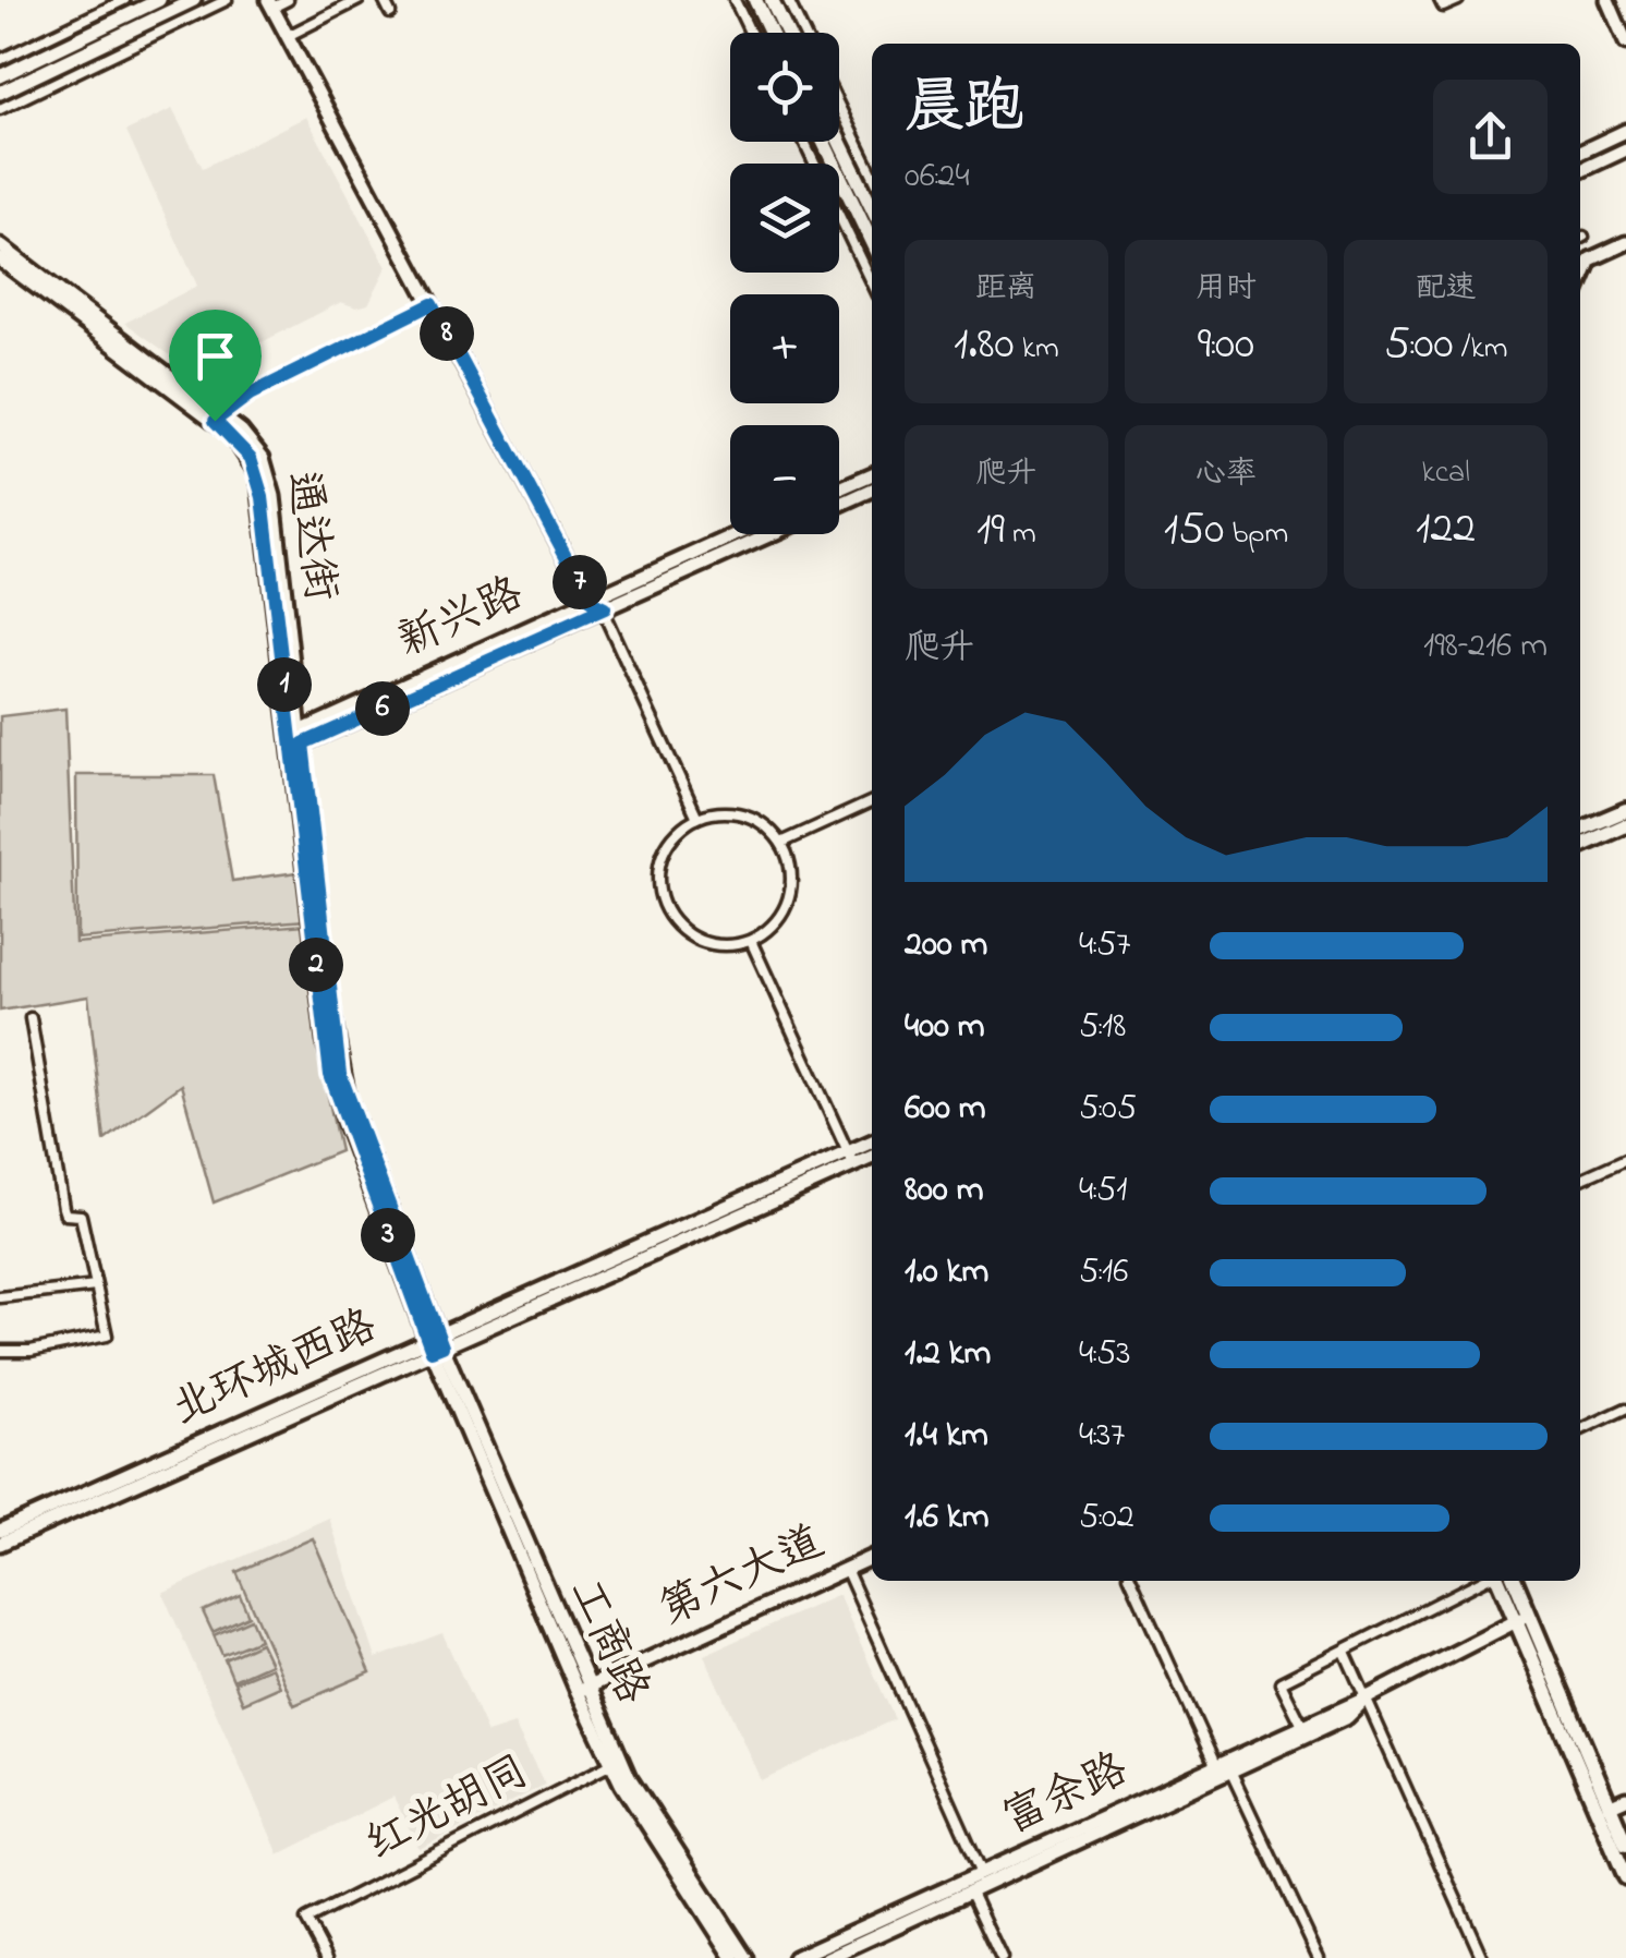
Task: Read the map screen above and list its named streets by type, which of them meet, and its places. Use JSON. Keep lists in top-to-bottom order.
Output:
{
  "streets": {
    "main road": [
      "通达街",
      "新兴路",
      "北环城西路",
      "第六大道",
      "工商路",
      "富余路"
    ],
    "street": ["红光胡同"]
  },
  "crossings": [
    ["通达街", "新兴路"],
    ["通达街", "北环城西路"],
    ["通达街", "工商路"],
    ["北环城西路", "工商路"],
    ["第六大道", "工商路"],
    ["工商路", "红光胡同"]
  ],
  "page": {
    "map_buttons": ["+", "−"],
    "heading": ["晨跑", "06:24"],
    "stats": [
      ["距离", "1.80 km"],
      ["用时", "9:00"],
      ["配速", "5:00 /km"],
      ["爬升", "19 m"],
      ["心率", "150 bpm"],
      ["kcal", "122"]
    ],
    "pins": [
      "8",
      "7",
      "1",
      "6",
      "2",
      "3"
    ],
    "chart": ["爬升", "198–216 m"],
    "list": [
      {
        "name": "200 m",
        "note": "4:57"
      },
      {
        "name": "400 m",
        "note": "5:18"
      },
      {
        "name": "600 m",
        "note": "5:05"
      },
      {
        "name": "800 m",
        "note": "4:51"
      },
      {
        "name": "1.0 km",
        "note": "5:16"
      },
      {
        "name": "1.2 km",
        "note": "4:53"
      },
      {
        "name": "1.4 km",
        "note": "4:37"
      },
      {
        "name": "1.6 km",
        "note": "5:02"
      }
    ]
  }
}
